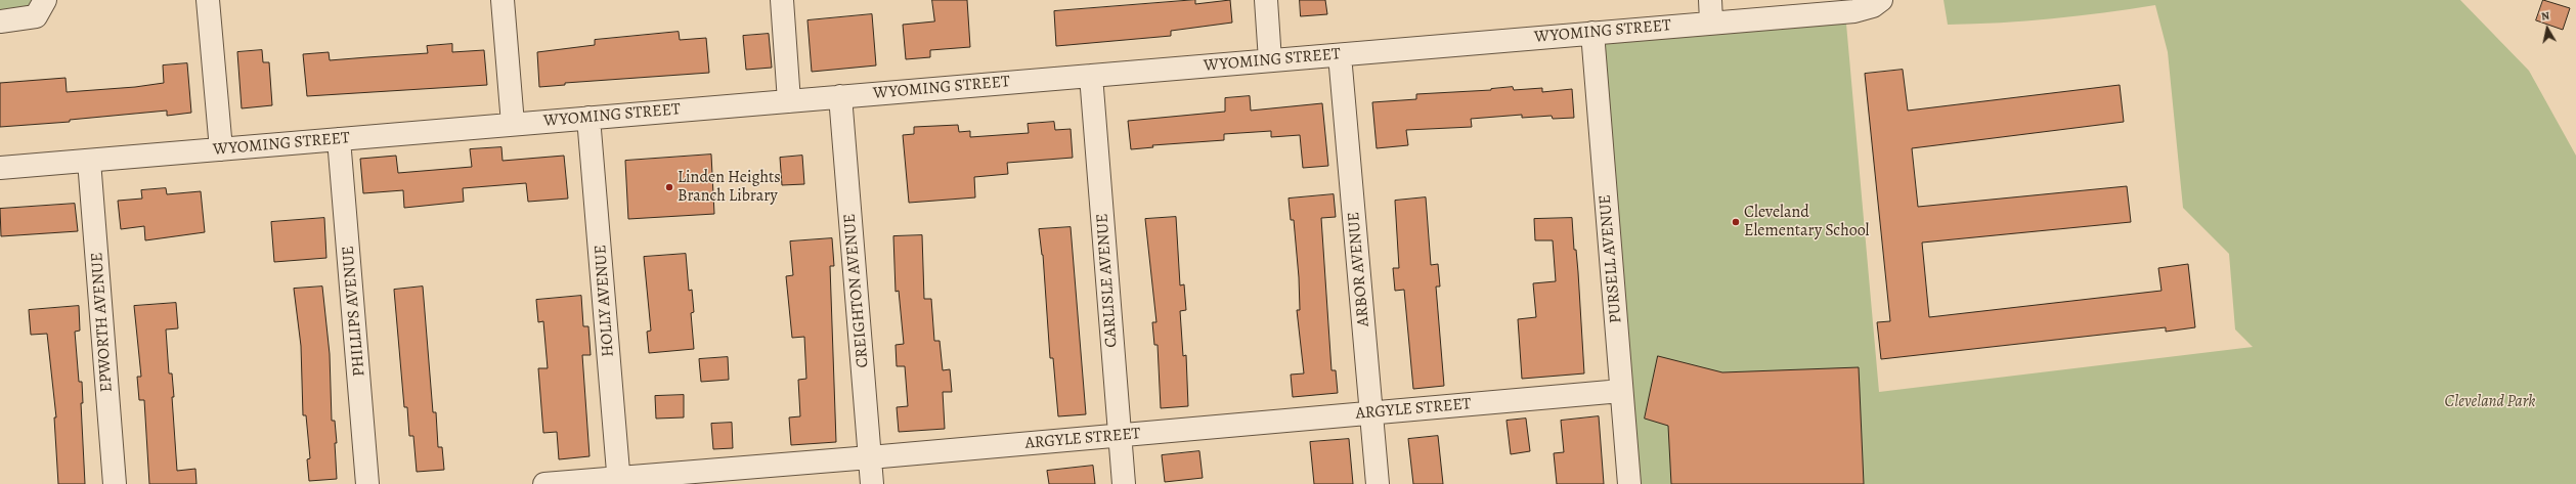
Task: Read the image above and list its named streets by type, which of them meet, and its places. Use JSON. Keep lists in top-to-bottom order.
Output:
{
  "streets": {
    "street": [
      "WYOMING STREET",
      "PURSELL AVENUE",
      "ARBOR AVENUE",
      "CARLISLE AVENUE",
      "CREIGHTON AVENUE",
      "HOLLY AVENUE",
      "PHILLIPS AVENUE",
      "EPWORTH AVENUE",
      "ARGYLE STREET"
    ]
  },
  "crossings": [
    ["WYOMING STREET", "PURSELL AVENUE"],
    ["WYOMING STREET", "ARBOR AVENUE"],
    ["WYOMING STREET", "CARLISLE AVENUE"],
    ["WYOMING STREET", "CREIGHTON AVENUE"],
    ["WYOMING STREET", "HOLLY AVENUE"],
    ["WYOMING STREET", "PHILLIPS AVENUE"],
    ["WYOMING STREET", "EPWORTH AVENUE"],
    ["PURSELL AVENUE", "ARGYLE STREET"],
    ["ARBOR AVENUE", "ARGYLE STREET"],
    ["CARLISLE AVENUE", "ARGYLE STREET"],
    ["CREIGHTON AVENUE", "ARGYLE STREET"],
    ["HOLLY AVENUE", "ARGYLE STREET"]
  ],
  "parks": ["Cleveland Park"],
  "places": ["Linden Heights Branch Library", "Cleveland Elementary School"],
  "north": "top"
}
